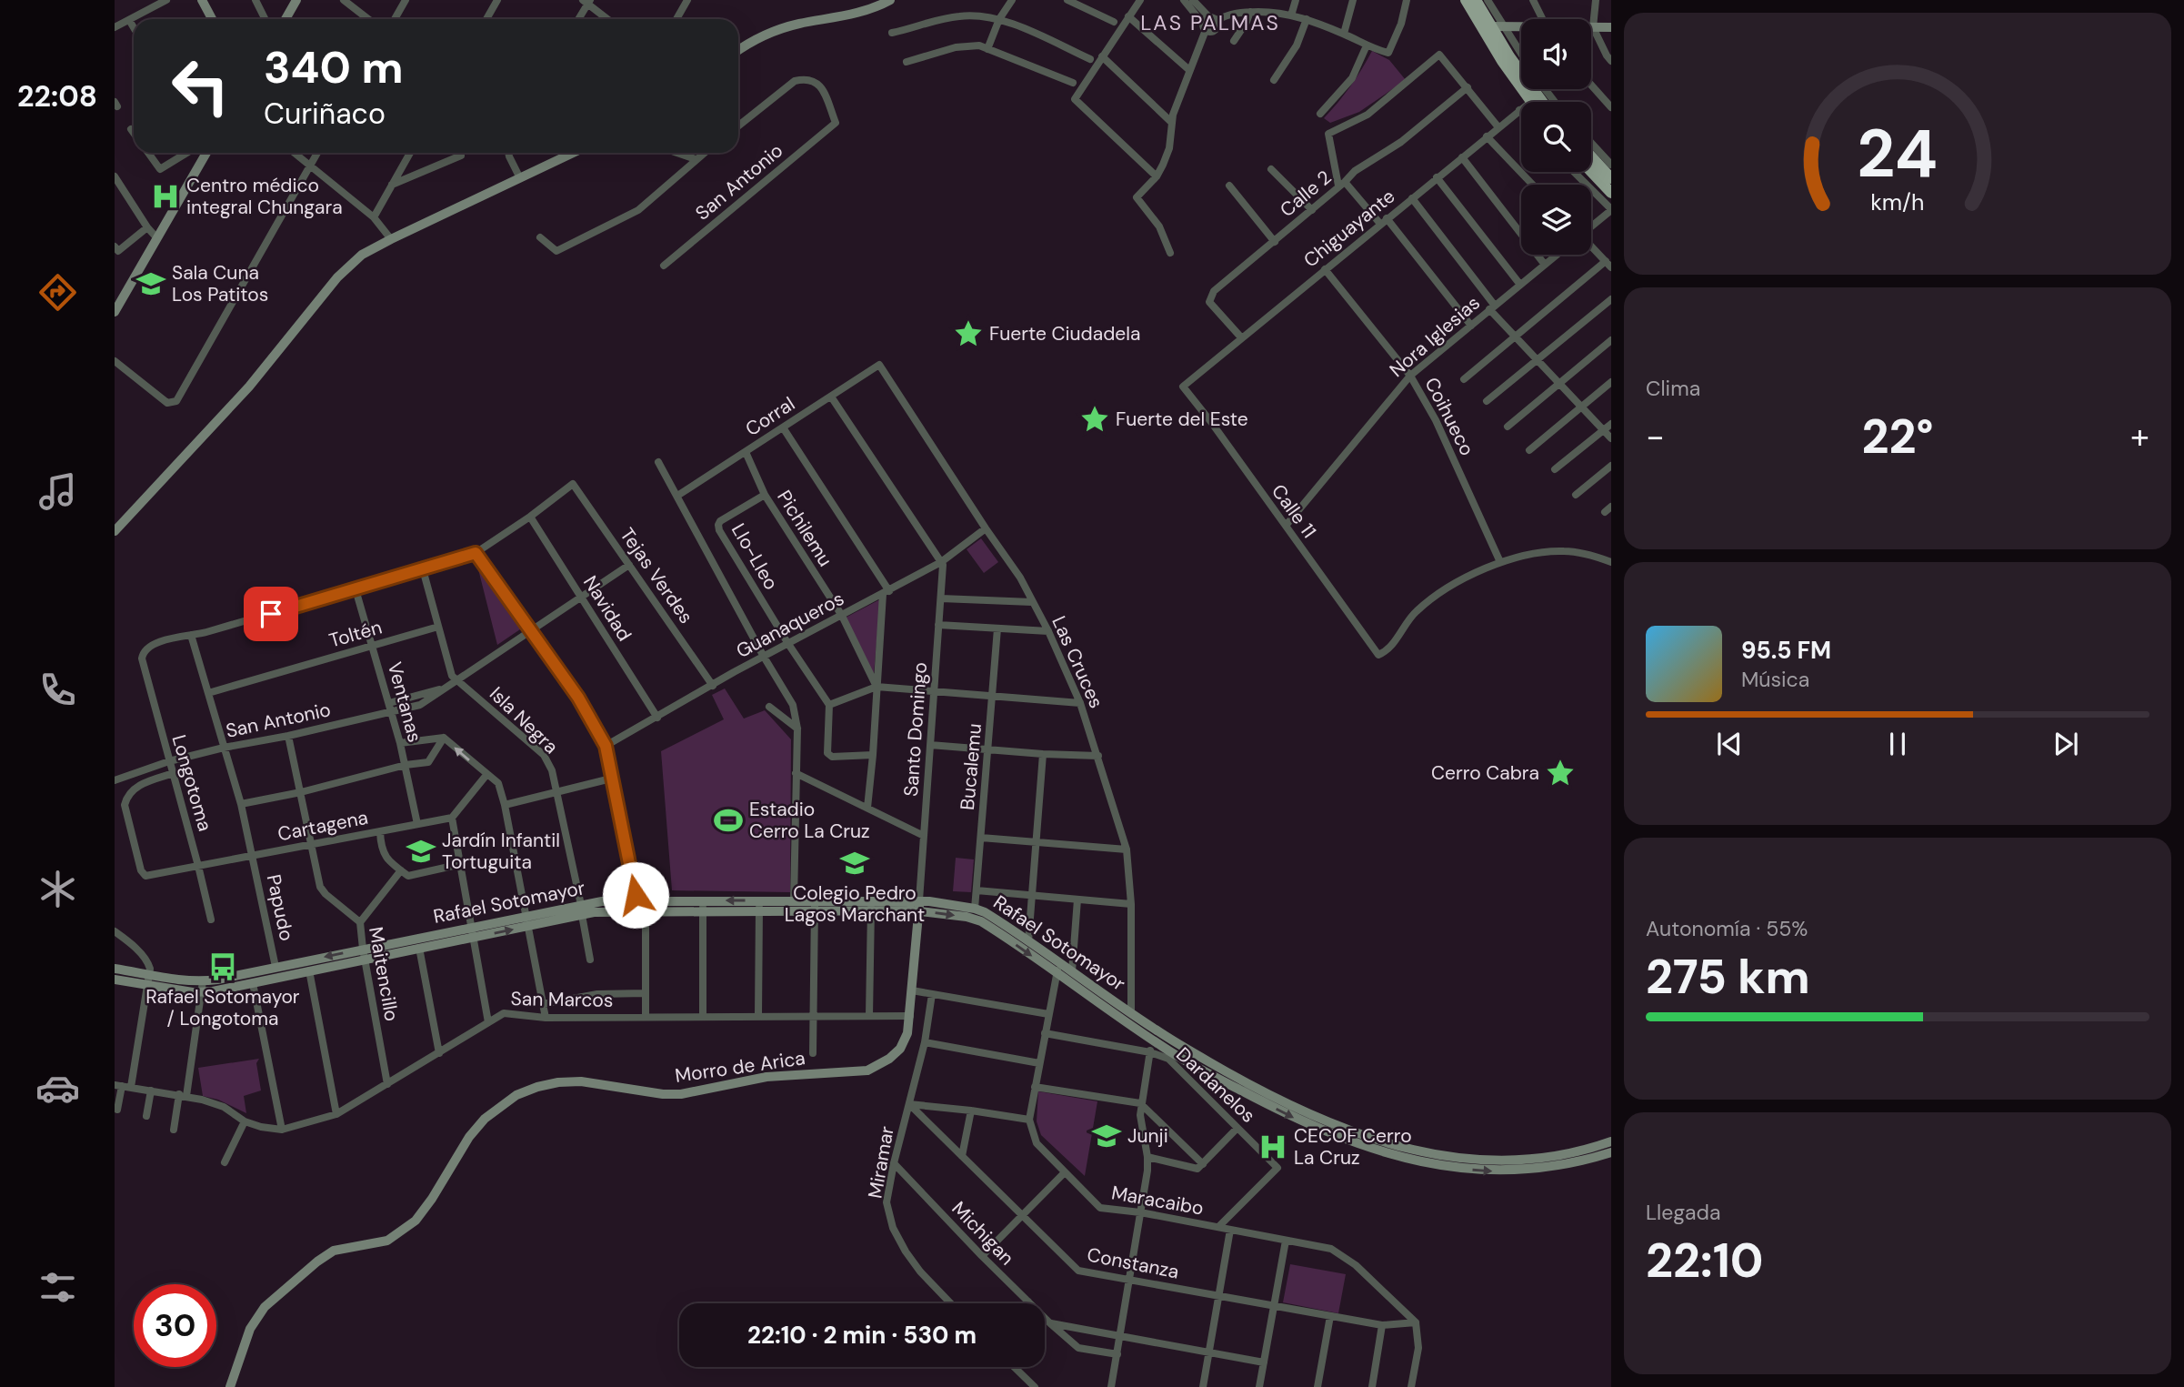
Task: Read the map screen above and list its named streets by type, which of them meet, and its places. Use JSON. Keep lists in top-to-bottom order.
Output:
{
  "streets": {
    "main road": ["Rafael Sotomayor", "Morro de Arica"],
    "street": [
      "San Antonio",
      "Calle 2",
      "Chiguayante",
      "Nora Iglesias",
      "Corral",
      "Coihueco",
      "Calle 11",
      "Pichilemu",
      "Llo-Lleo",
      "Tejas Verdes",
      "Navidad",
      "Guanaqueros",
      "Toltén",
      "Las Cruces",
      "Ventanas",
      "Isla Negra",
      "Santo Domingo",
      "Bucalemu",
      "Longotoma",
      "Cartagena",
      "Papudo",
      "Maitencillo",
      "San Marcos",
      "Dardanelos",
      "Miramar",
      "Maracaibo",
      "Michigan",
      "Constanza"
    ]
  },
  "crossings": [
    ["San Antonio", "Tejas Verdes"],
    ["San Antonio", "Navidad"],
    ["San Antonio", "Ventanas"],
    ["San Antonio", "Isla Negra"],
    ["San Antonio", "Longotoma"],
    ["San Antonio", "Papudo"],
    ["San Antonio", "Maitencillo"],
    ["Calle 2", "Chiguayante"],
    ["Chiguayante", "Coihueco"],
    ["Chiguayante", "Calle 11"],
    ["Nora Iglesias", "Coihueco"],
    ["Nora Iglesias", "Calle 11"],
    ["Corral", "Pichilemu"],
    ["Corral", "Las Cruces"],
    ["Coihueco", "Calle 11"],
    ["Pichilemu", "Llo-Lleo"],
    ["Pichilemu", "Guanaqueros"],
    ["Llo-Lleo", "Guanaqueros"],
    ["Tejas Verdes", "Navidad"],
    ["Tejas Verdes", "Guanaqueros"],
    ["Navidad", "Guanaqueros"],
    ["Guanaqueros", "Las Cruces"],
    ["Guanaqueros", "Santo Domingo"],
    ["Toltén", "Ventanas"],
    ["Toltén", "Isla Negra"],
    ["Toltén", "Papudo"],
    ["Las Cruces", "Rafael Sotomayor"],
    ["Ventanas", "Cartagena"],
    ["Isla Negra", "Rafael Sotomayor"],
    ["Santo Domingo", "Rafael Sotomayor"],
    ["Santo Domingo", "Morro de Arica"],
    ["Bucalemu", "Rafael Sotomayor"],
    ["Longotoma", "Cartagena"],
    ["Longotoma", "Papudo"],
    ["Cartagena", "Papudo"],
    ["Cartagena", "Maitencillo"],
    ["Rafael Sotomayor", "Papudo"],
    ["Rafael Sotomayor", "Maitencillo"],
    ["Rafael Sotomayor", "Morro de Arica"],
    ["Maitencillo", "San Marcos"],
    ["San Marcos", "Morro de Arica"],
    ["Dardanelos", "Maracaibo"],
    ["Miramar", "Michigan"],
    ["Miramar", "Constanza"],
    ["Maracaibo", "Constanza"]
  ],
  "districts": ["LAS PALMAS"],
  "places": {
    "hospital": ["Centro médico integral Chungara", "CECOF Cerro La Cruz"],
    "school or university": [
      "Sala Cuna Los Patitos",
      "Jardín Infantil Tortuguita",
      "Colegio Pedro Lagos Marchant",
      "Junji"
    ],
    "place": ["Fuerte Ciudadela", "Fuerte del Este", "Cerro Cabra"],
    "sports": ["Estadio Cerro La Cruz"],
    "bus stop": ["Rafael Sotomayor / Longotoma"]
  },
  "page": {
    "tabs": "22:08",
    "turn": ["340 m", "Curiñaco"],
    "tile": [
      "Clima",
      ["Autonomía · 55%", "275 km"],
      ["Llegada", "22:10"]
    ],
    "heat": ["−", "22°", "+"],
    "song": ["95.5 FM", "Música"],
    "limit": "30",
    "trip": "22:10 · 2 min · 530 m",
    "gauge": ["24", "km/h"]
  }
}
